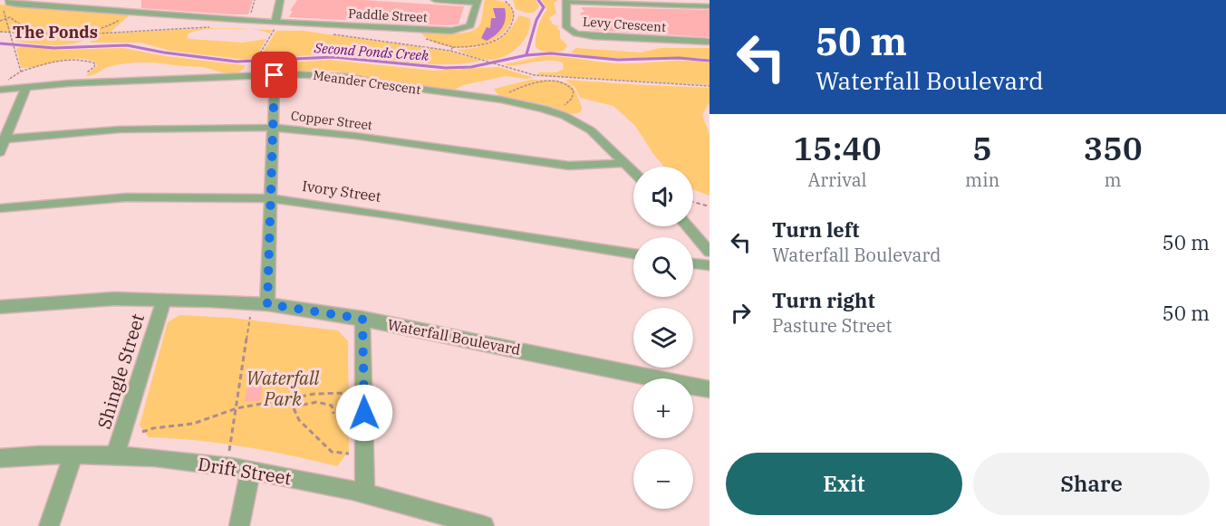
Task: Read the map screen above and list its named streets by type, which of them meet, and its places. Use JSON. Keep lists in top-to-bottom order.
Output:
{
  "streets": {
    "street": [
      "Paddle Street",
      "Levy Crescent",
      "Meander Crescent",
      "Copper Street",
      "Ivory Street",
      "Waterfall Boulevard",
      "Shingle Street",
      "Drift Street"
    ]
  },
  "crossings": [
    ["Meander Crescent", "Copper Street"],
    ["Waterfall Boulevard", "Shingle Street"],
    ["Shingle Street", "Drift Street"]
  ],
  "districts": ["The Ponds"],
  "water": ["Second Ponds Creek"],
  "parks": ["Waterfall Park"],
  "page": {
    "turn": ["50 m", "Waterfall Boulevard"],
    "eta": [
      "15:40",
      "Arrival",
      "5",
      "min",
      "350",
      "m"
    ],
    "map_buttons": ["+", "−"],
    "list": [
      {
        "name": "Turn left",
        "note": "Waterfall Boulevard",
        "value": "50 m"
      },
      {
        "name": "Turn right",
        "note": "Pasture Street",
        "value": "50 m"
      }
    ],
    "buttons": ["Exit", "Share"]
  }
}
